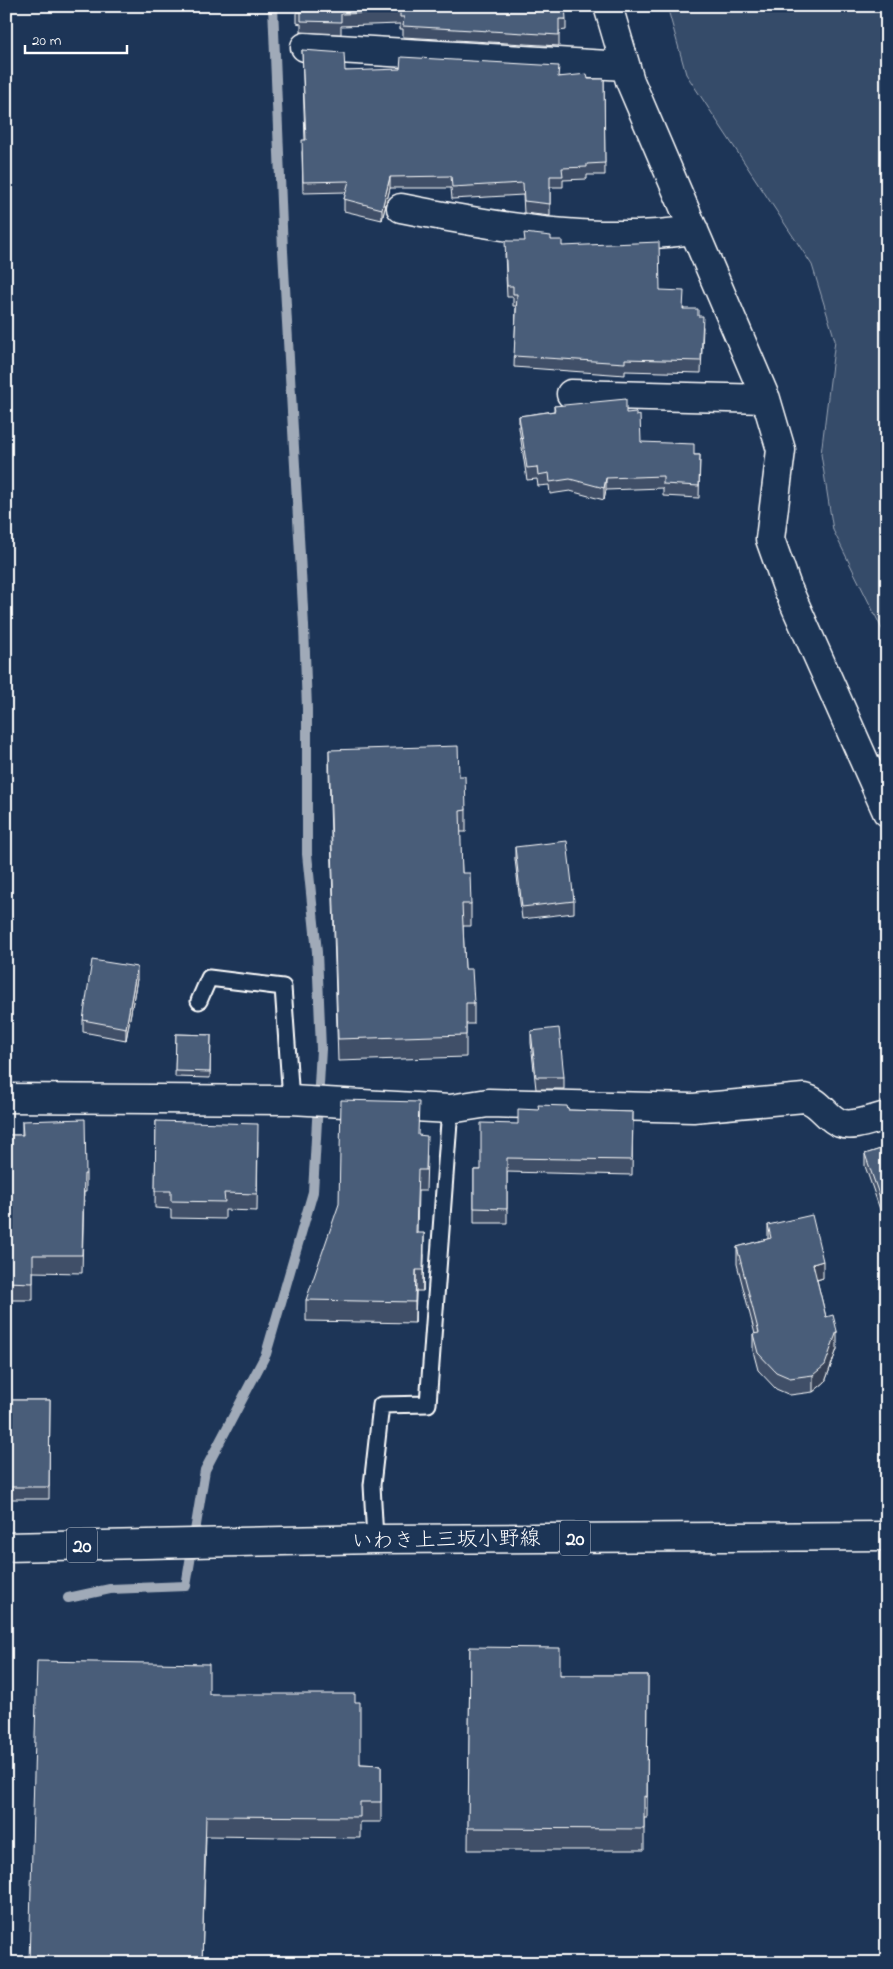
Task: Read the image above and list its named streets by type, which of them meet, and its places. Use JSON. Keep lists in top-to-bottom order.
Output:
{
  "streets": {
    "street": ["20", "いわき上三坂小野線"]
  },
  "scale_bar": "20 m"
}
